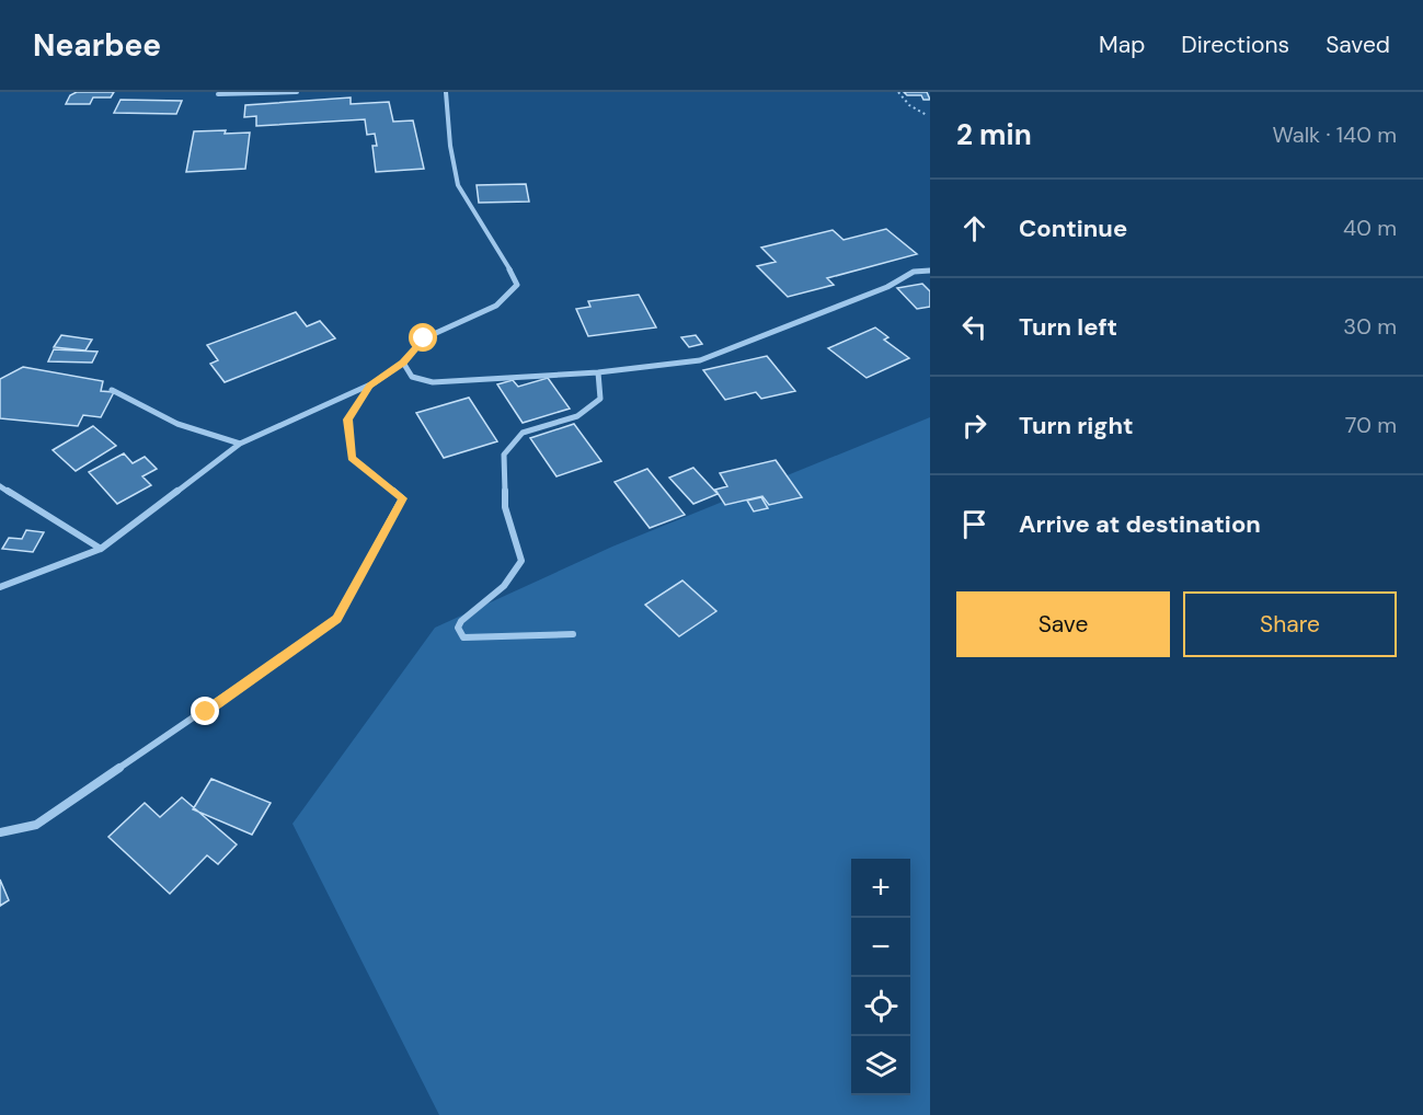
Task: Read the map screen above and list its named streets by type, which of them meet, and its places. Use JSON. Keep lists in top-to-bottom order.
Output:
{
  "page": {
    "header": "Nearbee",
    "nav": ["Map", "Directions", "Saved"],
    "heading": ["2 min", "Walk · 140 m"],
    "list": [
      ["Continue", "40 m"],
      ["Turn left", "30 m"],
      ["Turn right", "70 m"],
      "Arrive at destination"
    ],
    "buttons": ["Save", "Share"],
    "map_buttons": ["+", "−"]
  }
}
